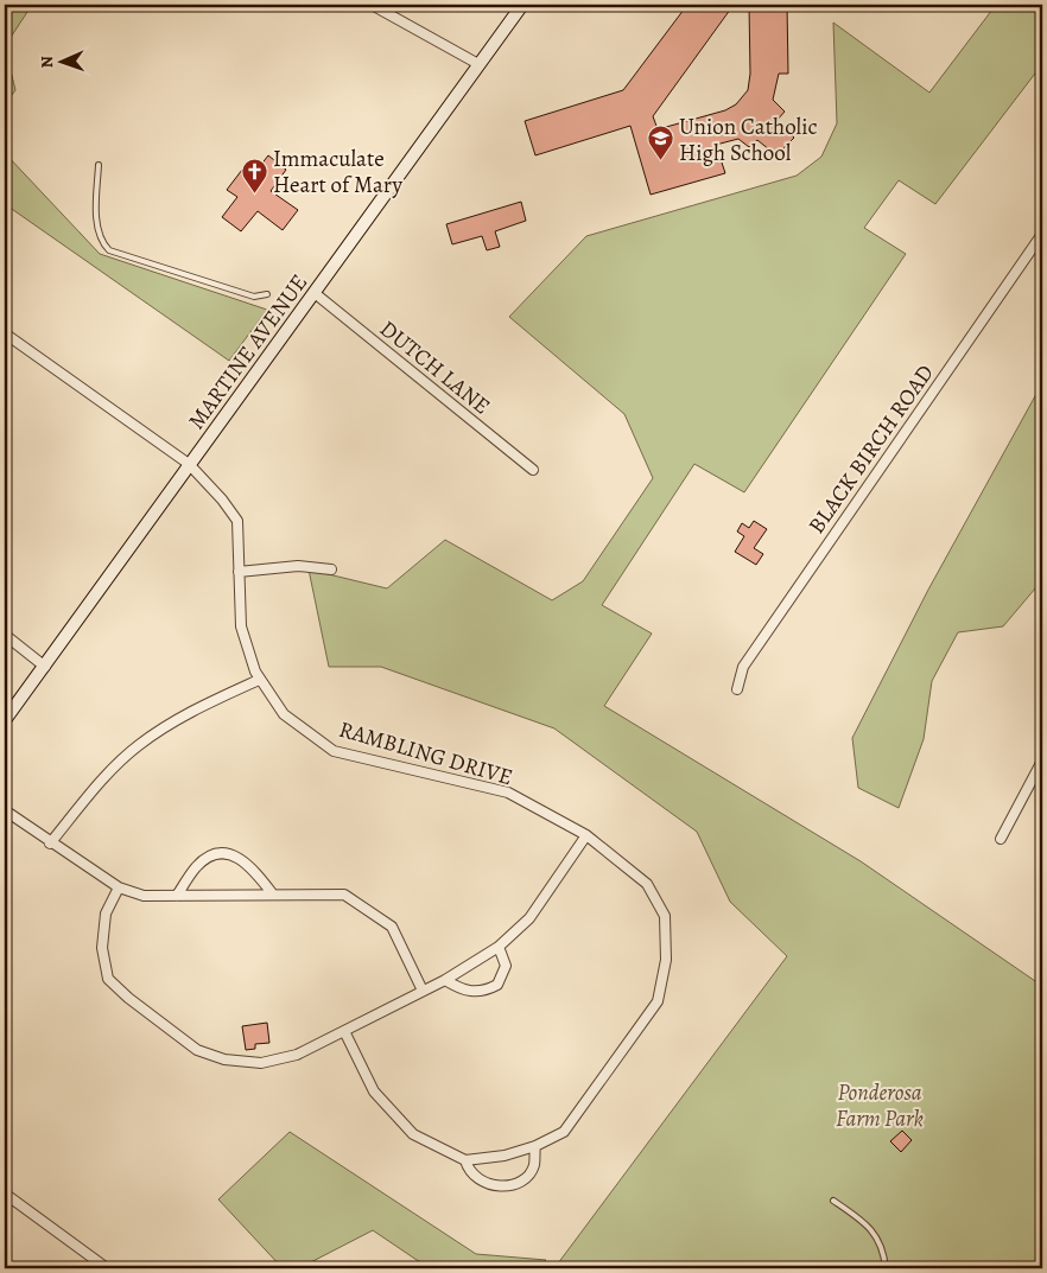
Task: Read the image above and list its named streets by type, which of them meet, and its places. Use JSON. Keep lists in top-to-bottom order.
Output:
{
  "streets": {
    "main road": ["MARTINE AVENUE"],
    "street": ["DUTCH LANE", "BLACK BIRCH ROAD", "RAMBLING DRIVE"]
  },
  "crossings": [
    ["MARTINE AVENUE", "DUTCH LANE"],
    ["MARTINE AVENUE", "RAMBLING DRIVE"]
  ],
  "parks": ["Ponderosa Farm Park"],
  "places": {
    "school or university": ["Union Catholic High School"],
    "church": ["Immaculate Heart of Mary"]
  },
  "north": "left"
}
